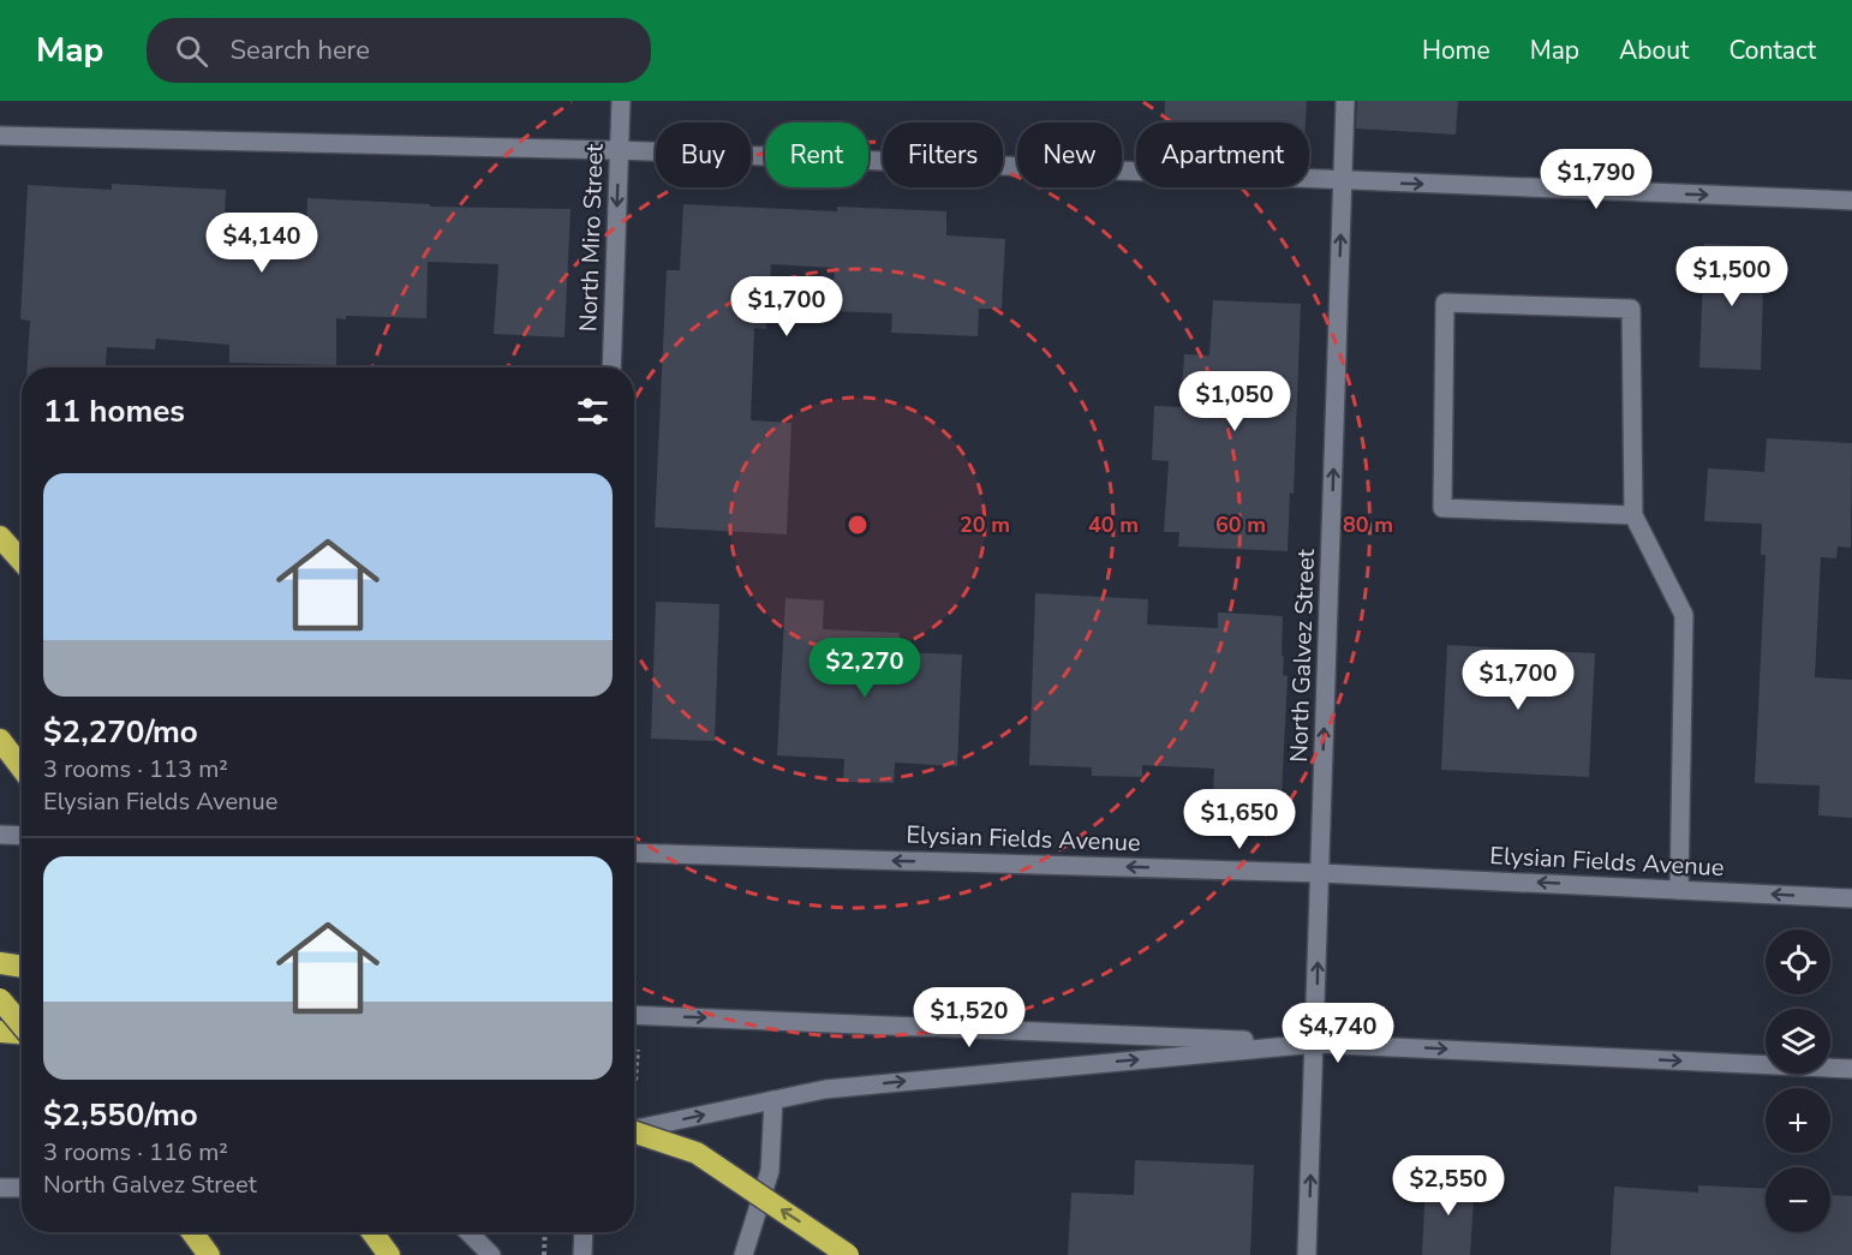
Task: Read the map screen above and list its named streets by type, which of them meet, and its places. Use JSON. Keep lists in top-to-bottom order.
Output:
{
  "streets": {
    "street": ["North Miro Street", "North Galvez Street", "Elysian Fields Avenue"]
  },
  "crossings": [
    ["North Galvez Street", "Elysian Fields Avenue"]
  ],
  "one_way": ["North Miro Street", "North Galvez Street", "Elysian Fields Avenue"],
  "page": {
    "header": "Map",
    "search": "Search here",
    "nav": [
      "Home",
      "Map",
      "About",
      "Contact"
    ],
    "chip": [
      "Buy",
      "Rent",
      "Filters",
      "New",
      "Apartment"
    ],
    "price": [
      "$1,790",
      "$4,140",
      "$1,500",
      "$1,700",
      "$1,050",
      "$2,270",
      "$1,700",
      "$1,650",
      "$1,520",
      "$4,740",
      "$2,550"
    ],
    "heading": "11 homes",
    "list": [
      {
        "name": "$2,270/mo",
        "note": "3 rooms · 113 m² · Elysian Fields Avenue"
      },
      {
        "name": "$2,550/mo",
        "note": "3 rooms · 116 m² · North Galvez Street"
      }
    ],
    "map_buttons": ["+", "−"]
  },
  "rings": [
    "20 m",
    "40 m",
    "60 m",
    "80 m"
  ]
}
